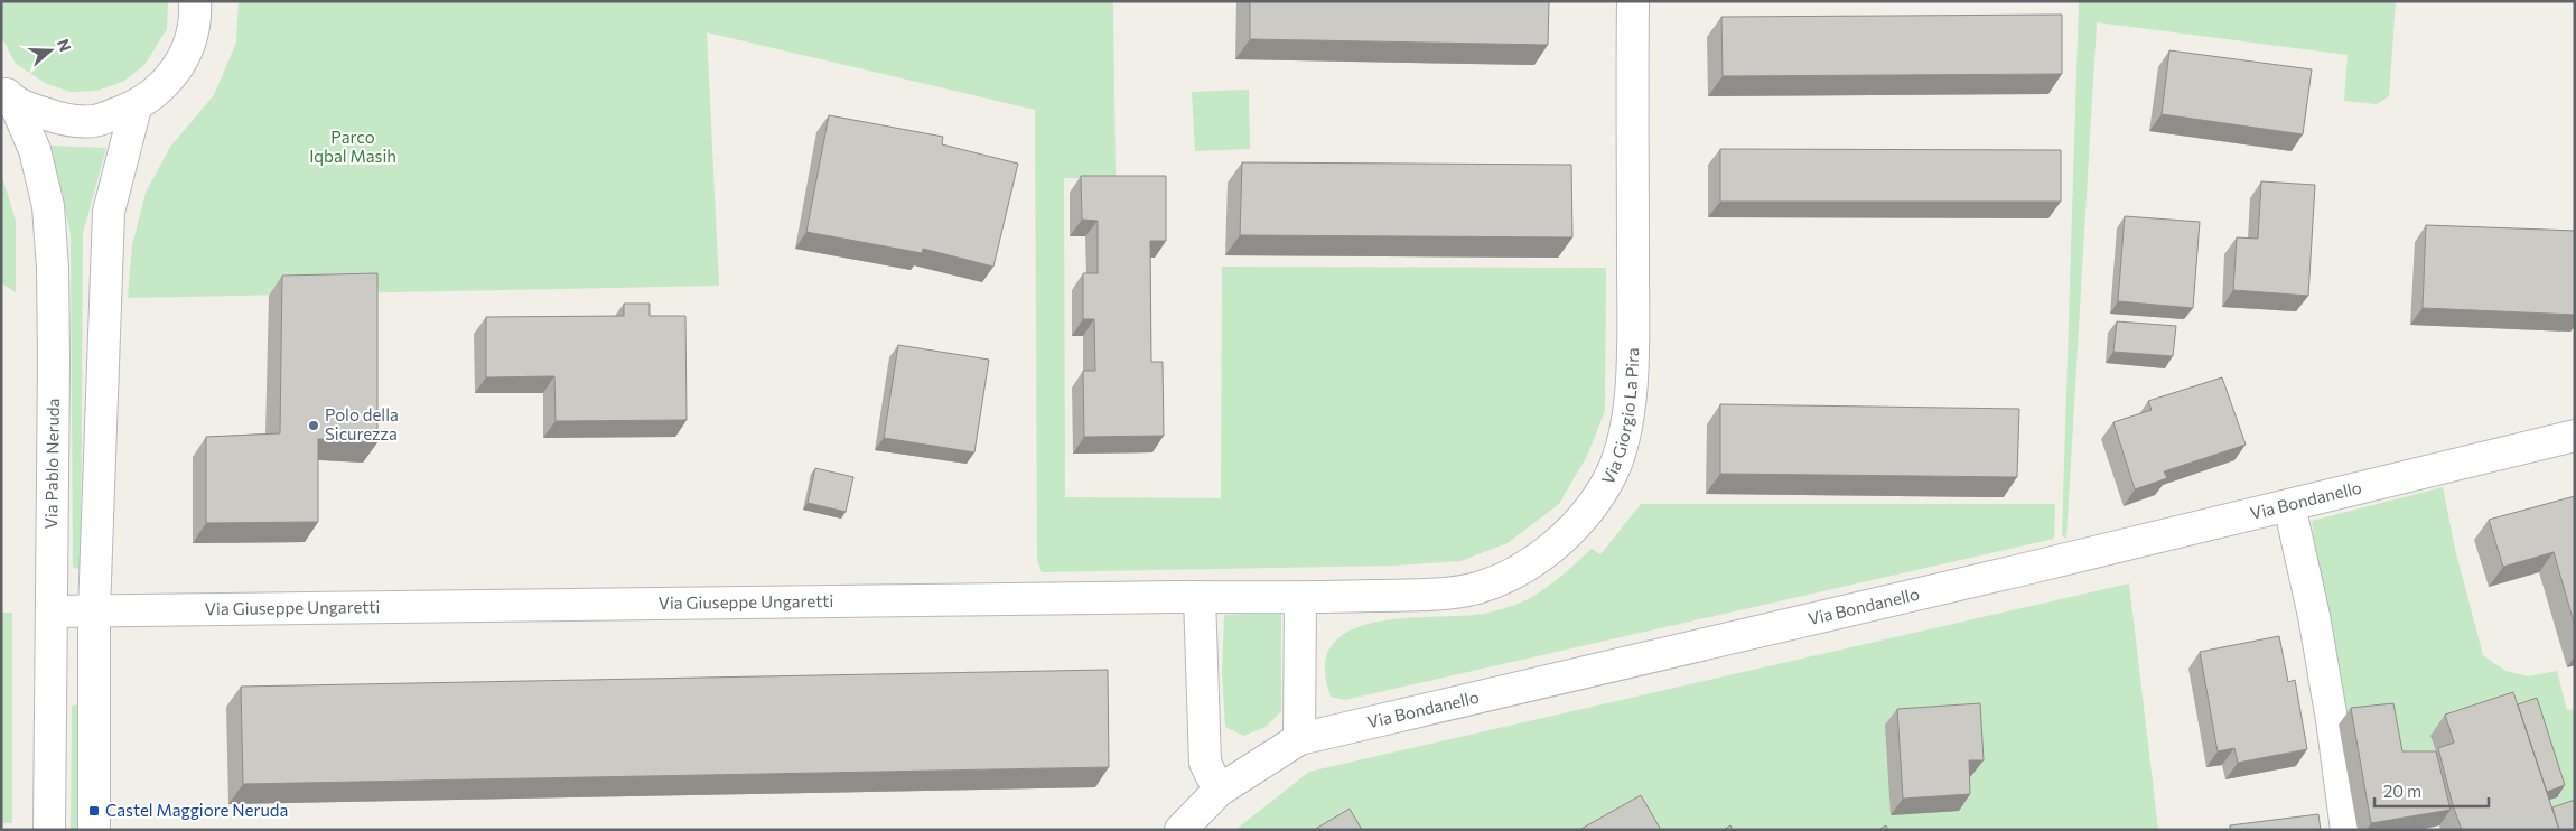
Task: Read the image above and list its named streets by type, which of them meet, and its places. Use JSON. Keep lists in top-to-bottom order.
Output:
{
  "streets": {
    "street": [
      "Via Giorgio La Pira",
      "Via Pablo Neruda",
      "Via Bondanello",
      "Via Giuseppe Ungaretti"
    ]
  },
  "crossings": [
    ["Via Giorgio La Pira", "Via Giuseppe Ungaretti"],
    ["Via Pablo Neruda", "Via Giuseppe Ungaretti"]
  ],
  "parks": ["Parco Iqbal Masih"],
  "places": {
    "other": ["Polo della Sicurezza"],
    "transit": ["Castel Maggiore Neruda"]
  },
  "scale_bar": "20 m",
  "north": "right"
}
